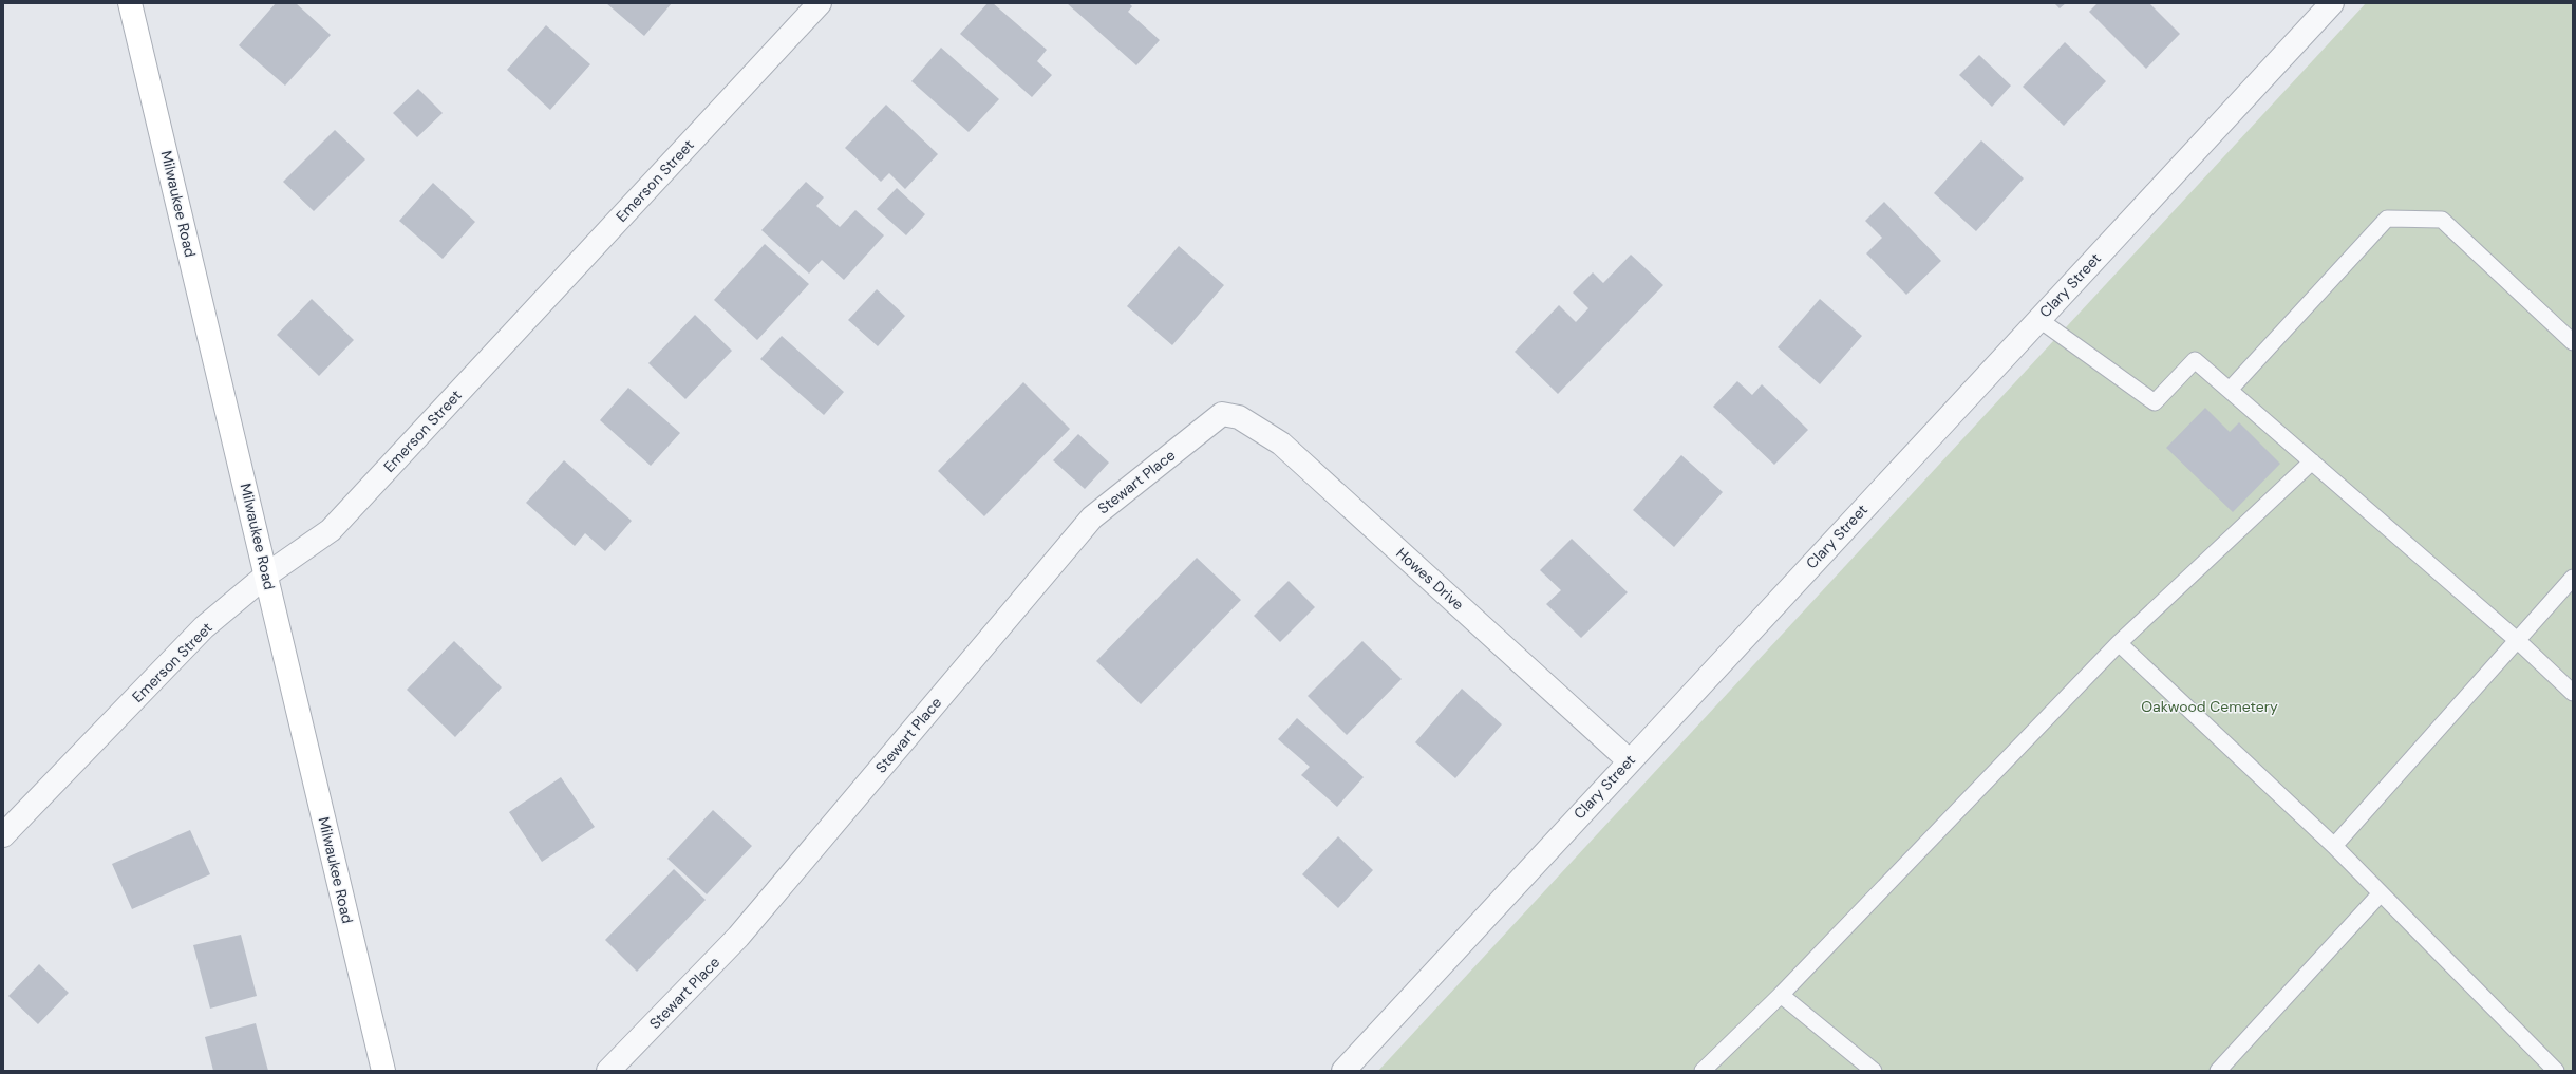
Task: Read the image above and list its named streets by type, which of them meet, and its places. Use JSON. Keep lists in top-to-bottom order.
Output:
{
  "streets": {
    "street": [
      "Emerson Street",
      "Milwaukee Road",
      "Clary Street",
      "Stewart Place",
      "Howes Drive"
    ]
  },
  "crossings": [
    ["Emerson Street", "Milwaukee Road"],
    ["Clary Street", "Howes Drive"],
    ["Stewart Place", "Howes Drive"]
  ],
  "parks": ["Oakwood Cemetery"]
}
